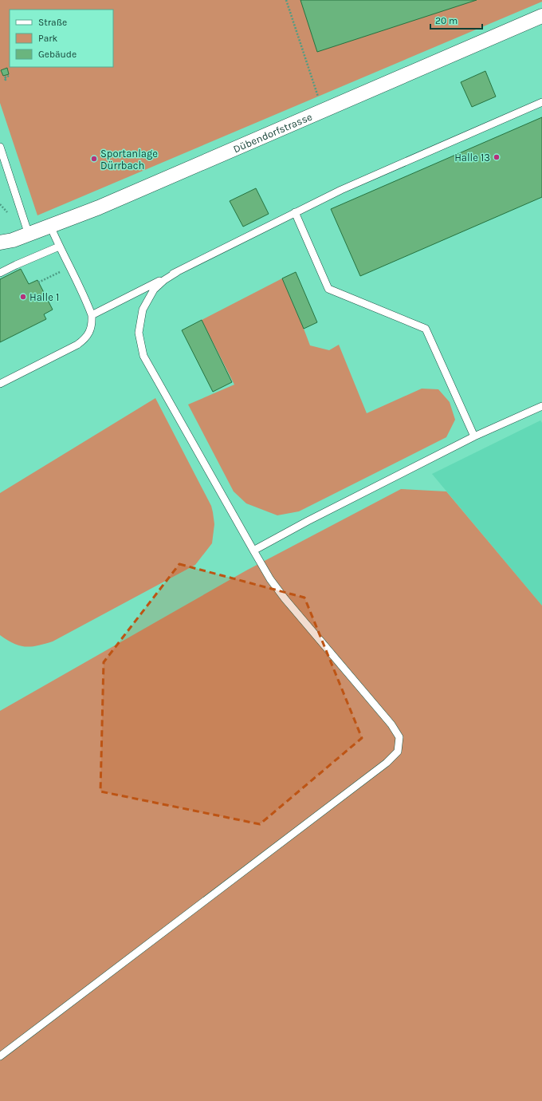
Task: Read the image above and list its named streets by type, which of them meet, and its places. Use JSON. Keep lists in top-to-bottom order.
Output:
{
  "streets": {
    "street": ["Dübendorfstrasse"]
  },
  "places": ["Halle 13", "Sportanlage Dürrbach", "Halle 1"],
  "legend": ["Straße", "Park", "Gebäude"],
  "scale_bar": "20 m"
}
